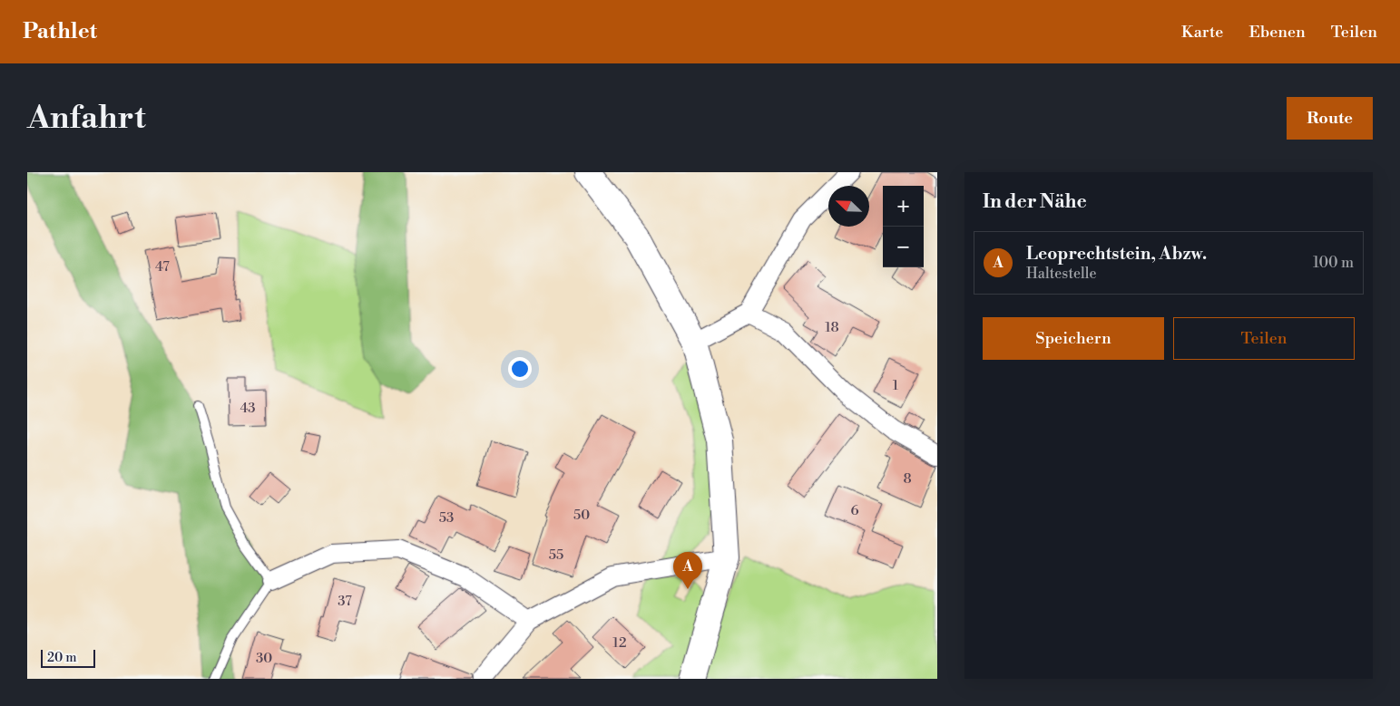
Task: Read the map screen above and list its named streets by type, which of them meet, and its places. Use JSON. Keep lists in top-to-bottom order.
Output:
{
  "house_numbers": [
    "47",
    "18",
    "1",
    "43",
    "8",
    "6",
    "50",
    "53",
    "55",
    "37",
    "12",
    "30"
  ],
  "scale_bar": "20 m",
  "north": "top left",
  "page": {
    "header": "Pathlet",
    "nav": ["Karte", "Ebenen", "Teilen"],
    "buttons": [
      "Route",
      ["Speichern", "Teilen"]
    ],
    "title": "Anfahrt",
    "heading": "In der Nähe",
    "map_buttons": ["+", "−"],
    "list": [
      {
        "mark": "A",
        "name": "Leoprechtstein, Abzw.",
        "note": "Haltestelle",
        "value": "100 m"
      }
    ],
    "pins": "A",
    "scale": "20 m"
  }
}
